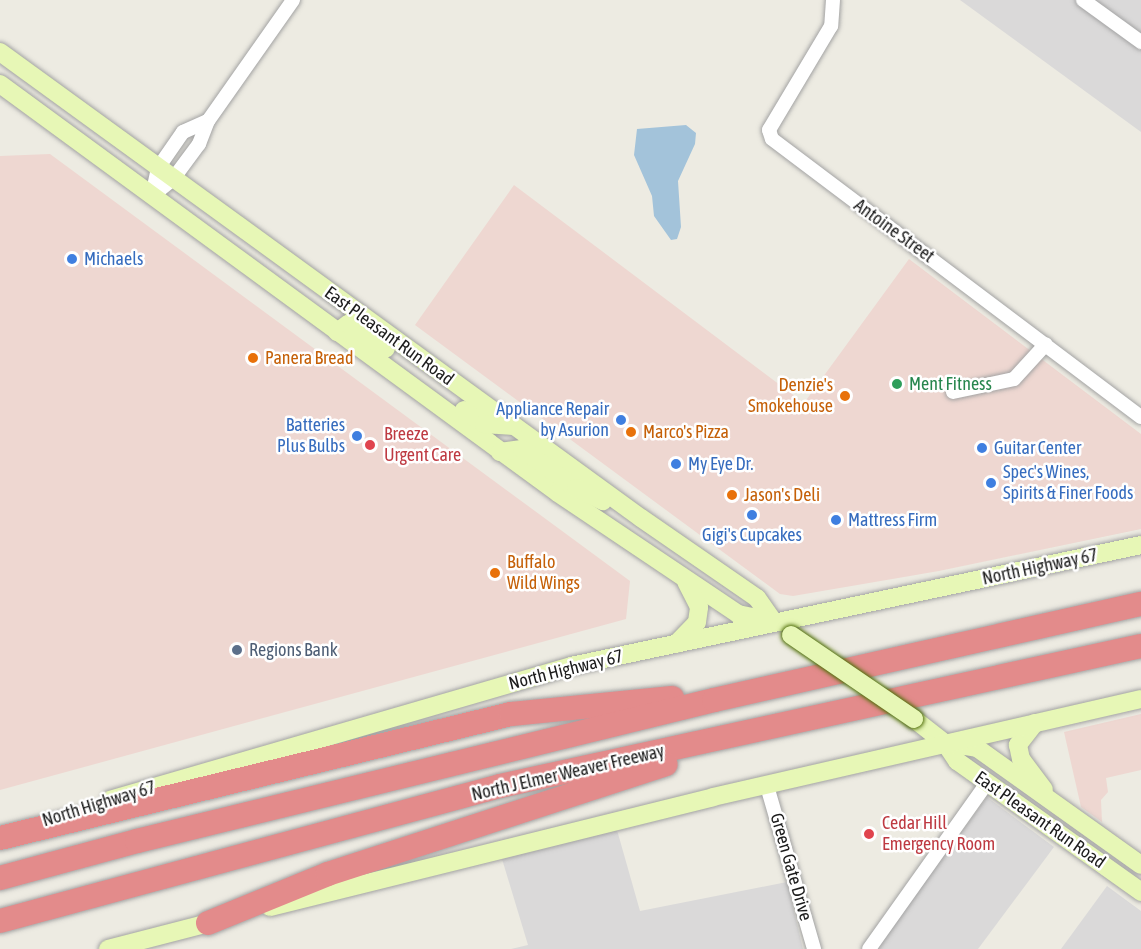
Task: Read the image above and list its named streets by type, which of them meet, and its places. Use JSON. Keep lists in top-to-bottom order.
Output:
{
  "streets": {
    "highway": ["North J Elmer Weaver Freeway"],
    "main road": ["East Pleasant Run Road", "North Highway 67"],
    "street": ["Antoine Street", "Green Gate Drive"]
  },
  "crossings": [
    ["East Pleasant Run Road", "North Highway 67"]
  ],
  "places": [
    "Michaels",
    "Panera Bread",
    "Ment Fitness",
    "Denzie's Smokehouse",
    "Appliance Repair by Asurion",
    "Marco's Pizza",
    "Batteries Plus Bulbs",
    "Breeze Urgent Care",
    "Guitar Center",
    "My Eye Dr.",
    "Spec's Wines, Spirits & Finer Foods",
    "Jason's Deli",
    "Gigi's Cupcakes",
    "Mattress Firm",
    "Buffalo Wild Wings",
    "Regions Bank",
    "Cedar Hill Emergency Room"
  ]
}
